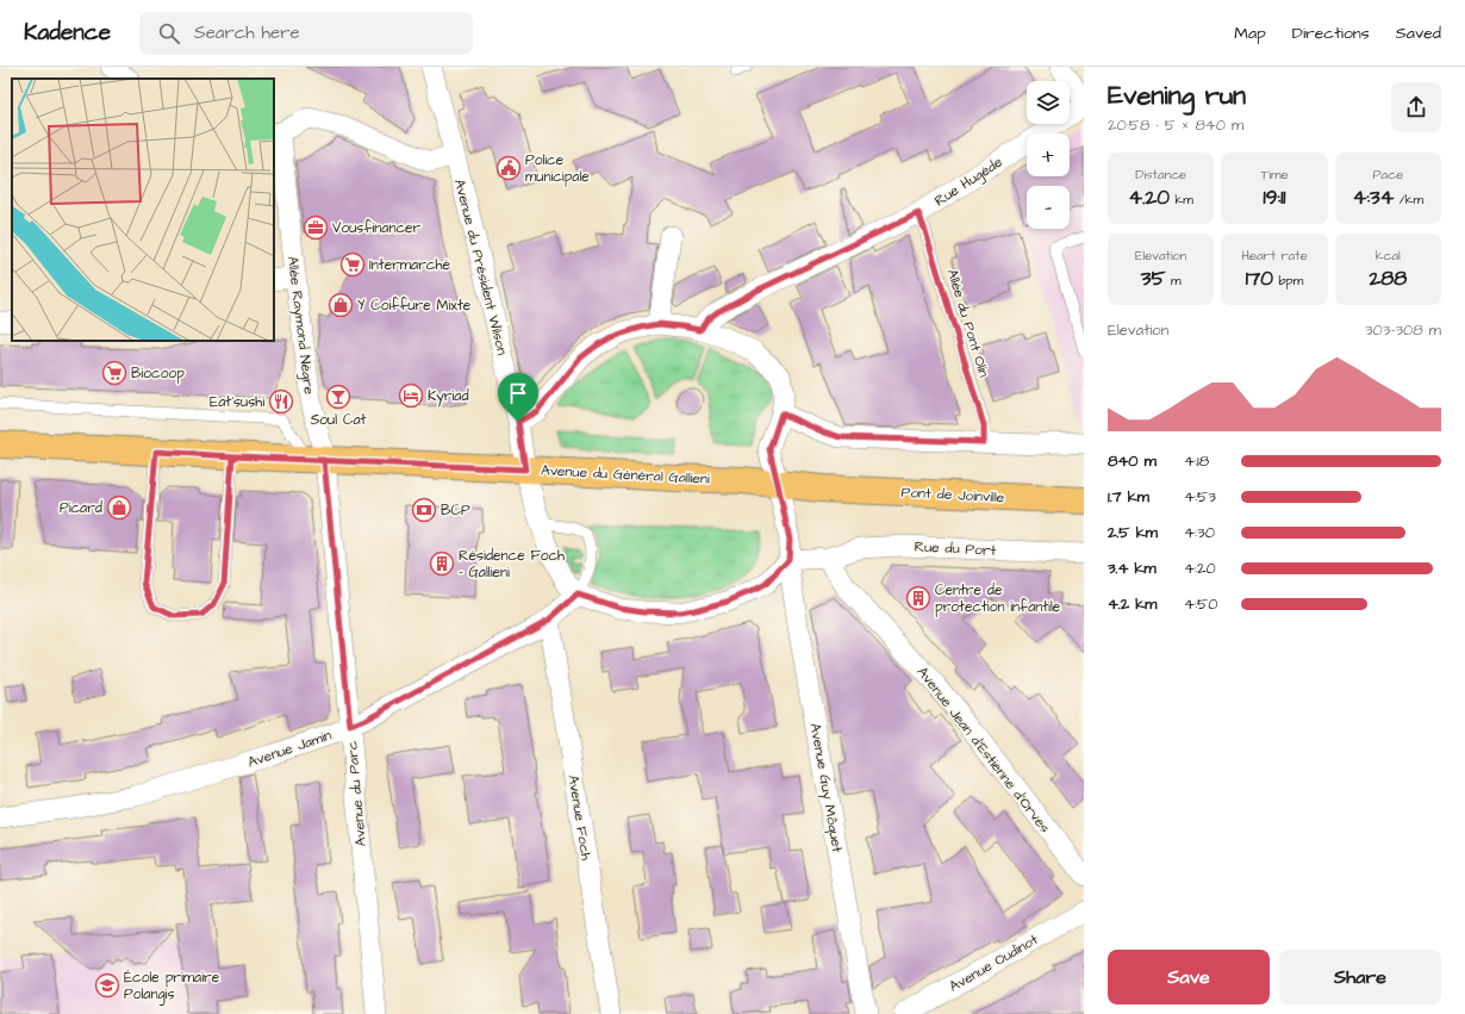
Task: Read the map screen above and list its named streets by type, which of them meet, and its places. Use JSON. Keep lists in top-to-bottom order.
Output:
{
  "streets": {
    "main road": ["Avenue du Général Gallieni", "Pont de Joinville"],
    "street": [
      "Rue Hugède",
      "Avenue du Président Wilson",
      "Allée Raymond Nègre",
      "Rue du Port",
      "Avenue Jamin",
      "Avenue Jean d'Estienne d'Orves",
      "Avenue Guy Môquet",
      "Avenue du Parc",
      "Avenue Foch",
      "Avenue Oudinot"
    ],
    "lane": ["Allée du Pont Olin"]
  },
  "crossings": [
    ["Rue Hugède", "Allée du Pont Olin"],
    ["Rue Hugède", "Avenue Guy Môquet"],
    ["Avenue du Président Wilson", "Avenue du Général Gallieni"],
    ["Avenue du Président Wilson", "Avenue Jamin"],
    ["Allée Raymond Nègre", "Avenue du Général Gallieni"],
    ["Allée Raymond Nègre", "Avenue du Parc"],
    ["Avenue du Général Gallieni", "Pont de Joinville"],
    ["Avenue du Général Gallieni", "Avenue Guy Môquet"],
    ["Avenue du Général Gallieni", "Avenue du Parc"],
    ["Rue du Port", "Avenue Jean d'Estienne d'Orves"],
    ["Rue du Port", "Avenue Guy Môquet"],
    ["Avenue Jamin", "Avenue du Parc"],
    ["Avenue Jamin", "Avenue Foch"]
  ],
  "places": {
    "public building": ["Police municipale"],
    "office": ["Vousfinancer"],
    "supermarket": ["Intermarché", "Biocoop"],
    "shop": ["Y Coiffure Mixte", "Picard"],
    "hotel": ["Kyriad"],
    "bar": ["Soul Cat"],
    "restaurant": ["Eat'sushi"],
    "bank": ["BCP"],
    "building": ["Résidence Foch - Gallieni", "Centre de protection infantile"],
    "school or university": ["École primaire Polangis"]
  },
  "page": {
    "header": "Kadence",
    "search": "Search here",
    "nav": ["Map", "Directions", "Saved"],
    "heading": ["Evening run", "20:58 · 5 × 840 m"],
    "map_buttons": ["+", "−"],
    "stats": [
      ["Distance", "4.20 km"],
      ["Time", "19:11"],
      ["Pace", "4:34 /km"],
      ["Elevation", "35 m"],
      ["Heart rate", "170 bpm"],
      ["kcal", "288"]
    ],
    "chart": ["Elevation", "303–308 m"],
    "list": [
      {
        "name": "840 m",
        "note": "4:18"
      },
      {
        "name": "1.7 km",
        "note": "4:53"
      },
      {
        "name": "2.5 km",
        "note": "4:30"
      },
      {
        "name": "3.4 km",
        "note": "4:20"
      },
      {
        "name": "4.2 km",
        "note": "4:50"
      }
    ],
    "buttons": ["Save", "Share"]
  }
}
